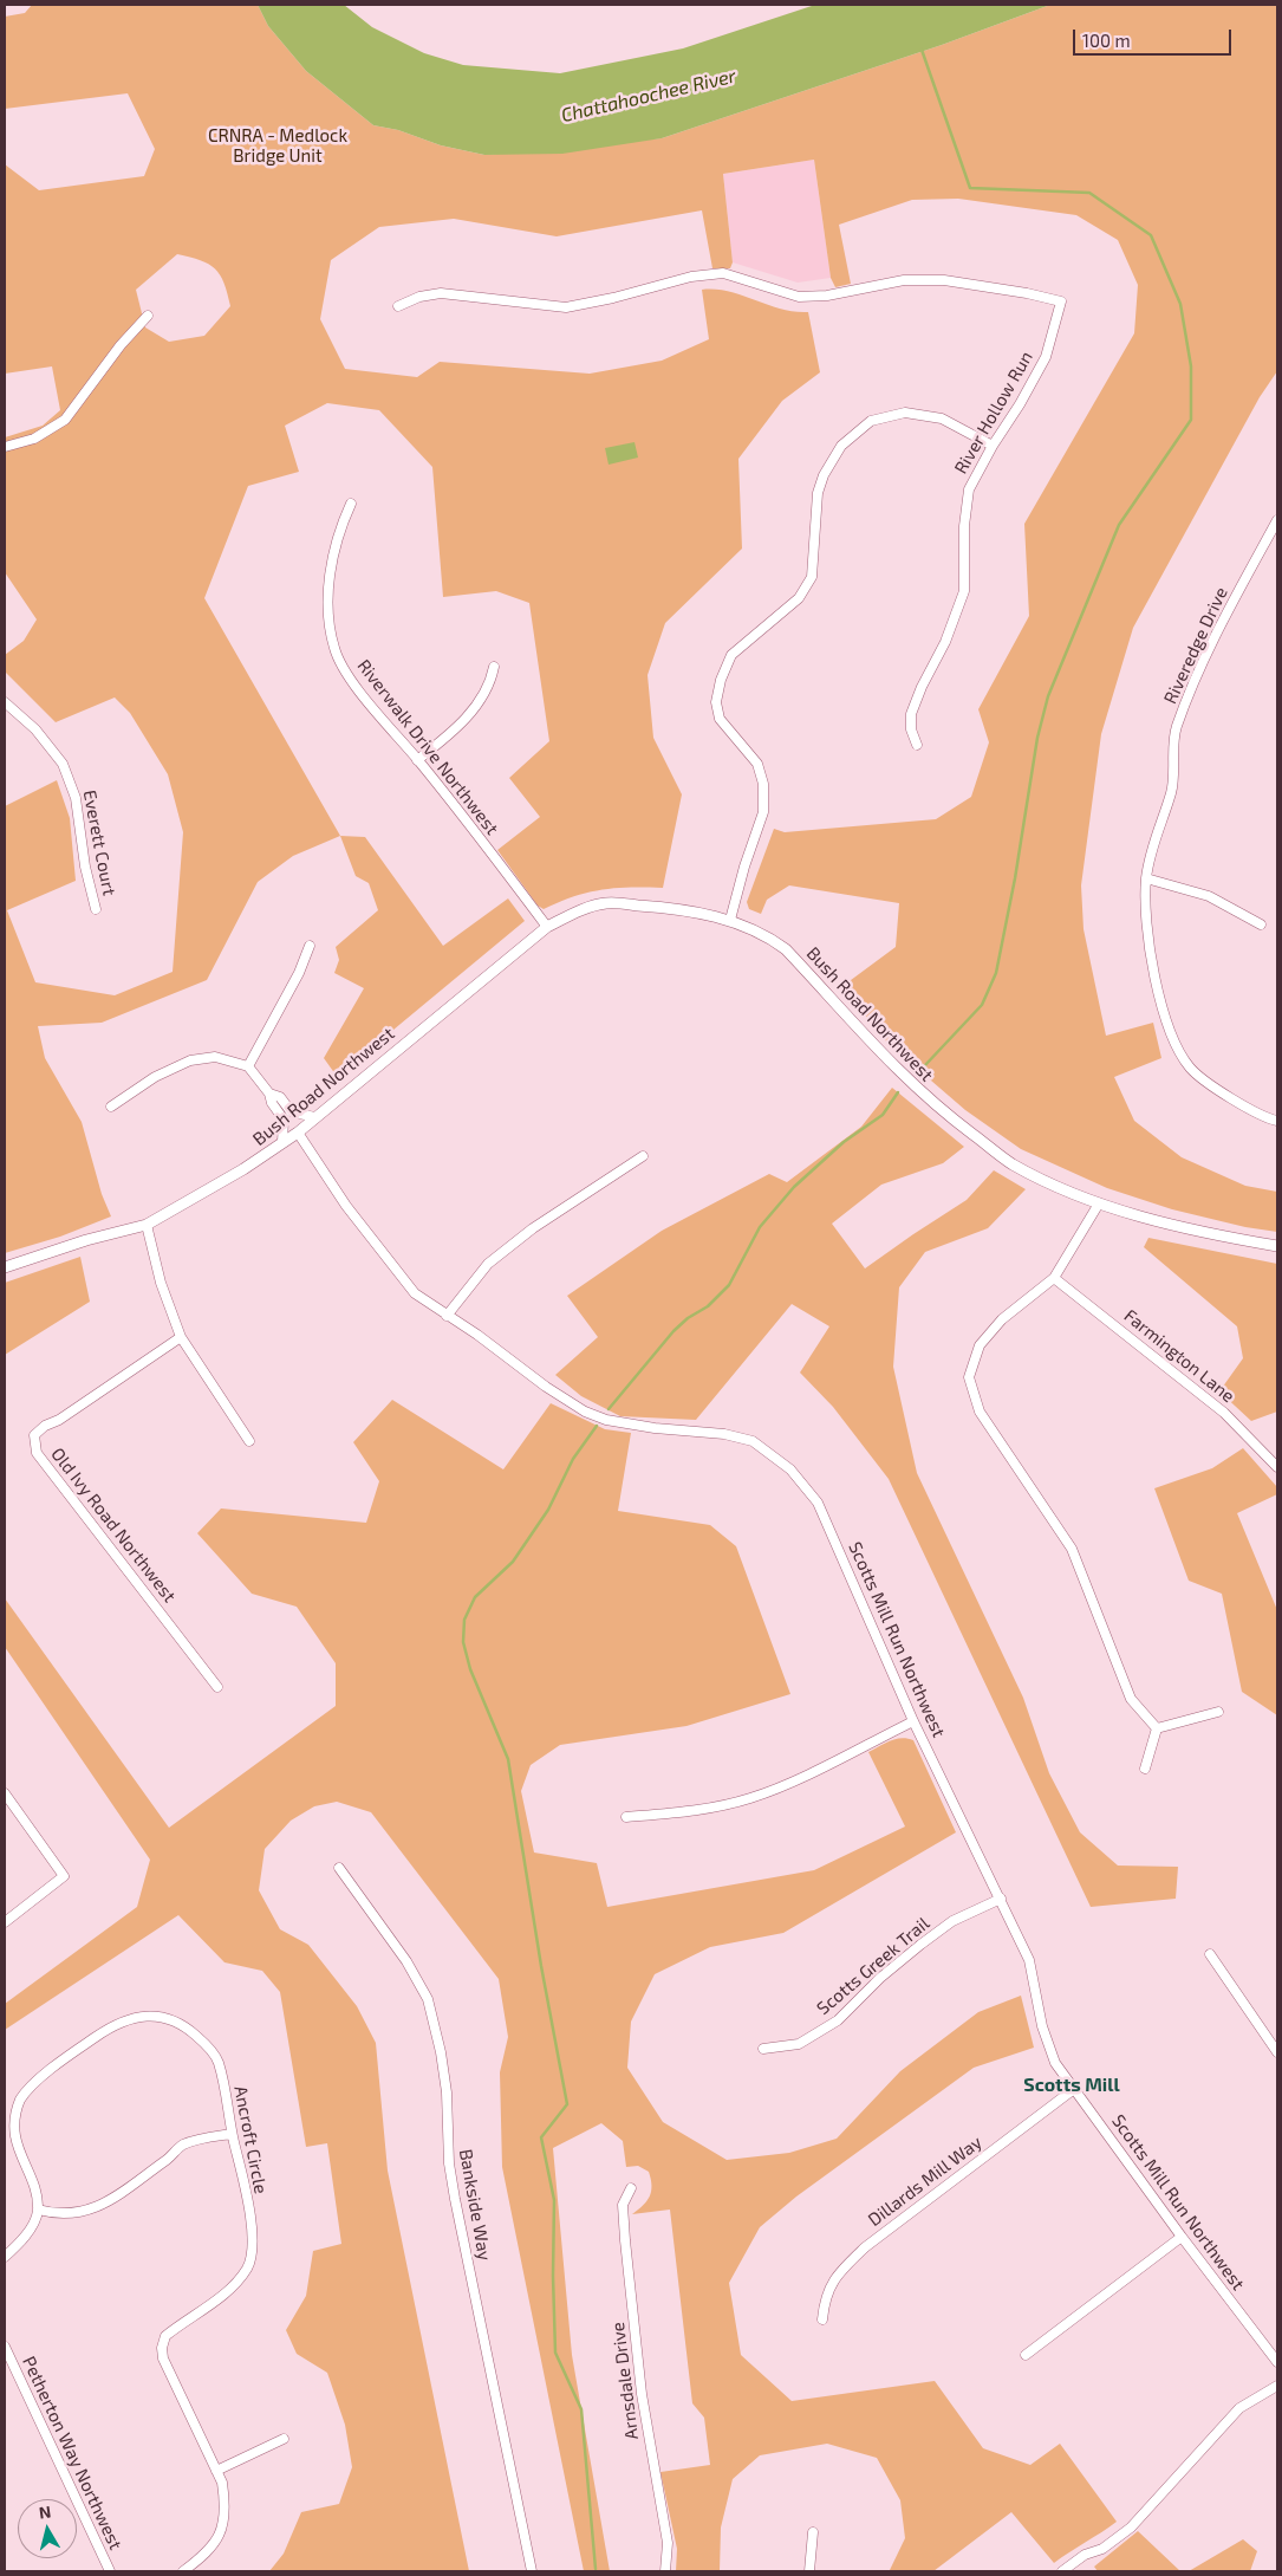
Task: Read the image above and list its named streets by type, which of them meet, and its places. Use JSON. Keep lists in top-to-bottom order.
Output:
{
  "streets": {
    "street": [
      "River Hollow Run",
      "Riveredge Drive",
      "Riverwalk Drive Northwest",
      "Everett Court",
      "Bush Road Northwest",
      "Farmington Lane",
      "Old Ivy Road Northwest",
      "Scotts Mill Run Northwest",
      "Scotts Greek Trail",
      "Ancroft Circle",
      "Dillards Mill Way",
      "Bankside Way",
      "Arnsdale Drive",
      "Petherton Way Northwest"
    ]
  },
  "crossings": [
    ["Riverwalk Drive Northwest", "Bush Road Northwest"],
    ["Bush Road Northwest", "Scotts Mill Run Northwest"],
    ["Scotts Mill Run Northwest", "Scotts Greek Trail"],
    ["Scotts Mill Run Northwest", "Dillards Mill Way"]
  ],
  "districts": ["Scotts Mill"],
  "water": ["Chattahoochee River"],
  "parks": ["CRNRA - Medlock Bridge Unit"],
  "scale_bar": "100 m",
  "north": "top"
}
